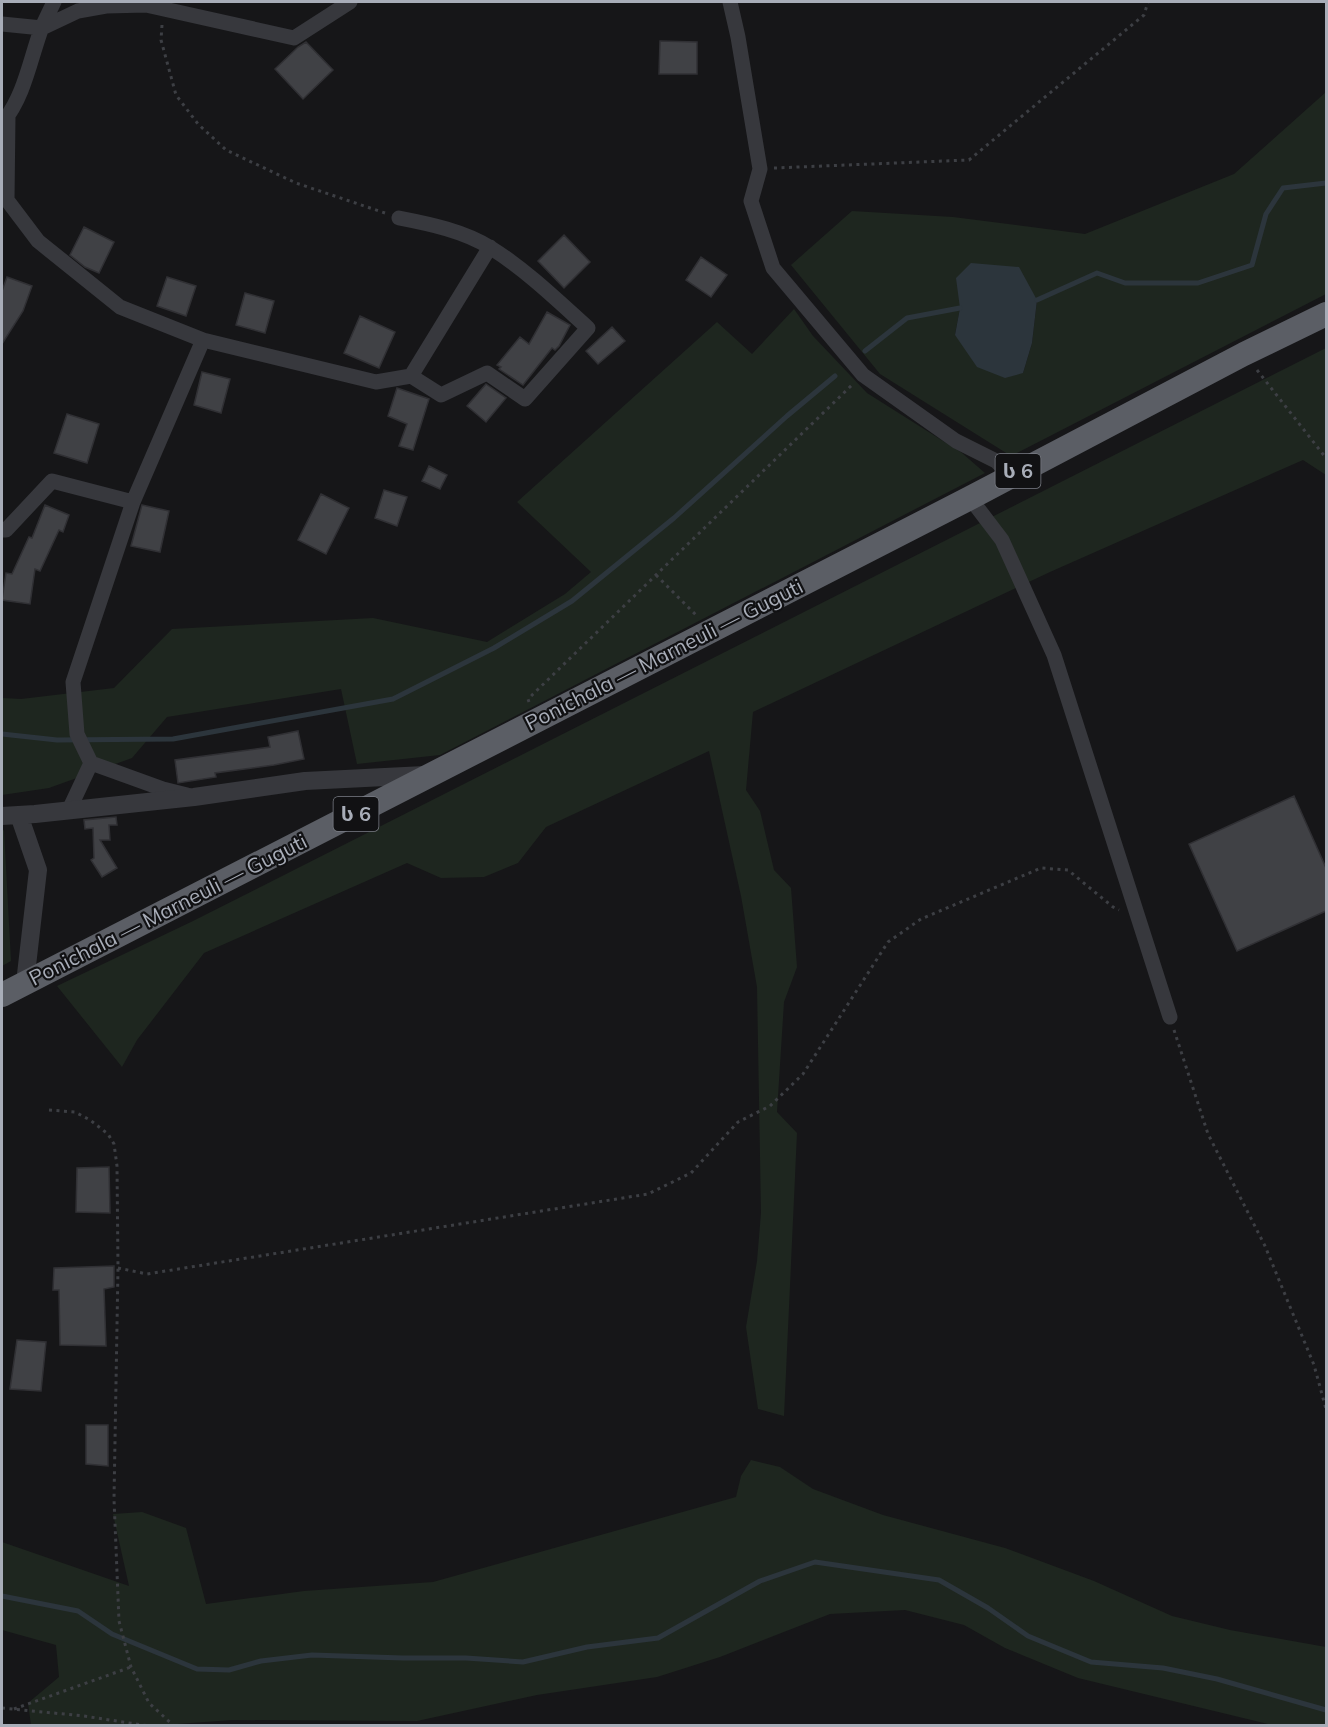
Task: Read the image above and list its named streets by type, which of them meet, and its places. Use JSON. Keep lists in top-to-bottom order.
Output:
{
  "streets": {
    "highway": ["ს 6", "Ponichala — Marneuli — Guguti"]
  }
}
